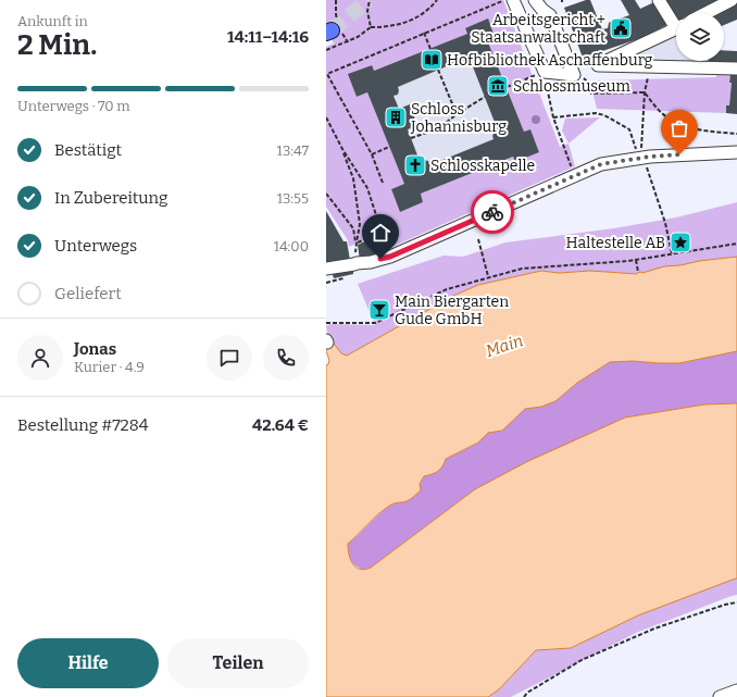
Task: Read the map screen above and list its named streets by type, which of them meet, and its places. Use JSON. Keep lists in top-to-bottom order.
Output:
{
  "water": ["Main"],
  "places": {
    "public building": ["Arbeitsgericht + Staatsanwaltschaft"],
    "library": ["Hofbibliothek Aschaffenburg"],
    "museum": ["Schlossmuseum"],
    "building": ["Schloss Johannisburg"],
    "church": ["Schlosskapelle"],
    "place": ["Haltestelle AB"],
    "bar": ["Main Biergarten Gude GmbH"]
  },
  "page": {
    "heading": ["2 Min.", "Ankunft in", "14:11–14:16"],
    "panel": [
      "Jonas",
      "Kurier · 4.9",
      "Bestellung #7284",
      "42.64 €"
    ],
    "bar": "Unterwegs · 70 m",
    "list": [
      ["Bestätigt", "13:47"],
      ["In Zubereitung", "13:55"],
      ["Unterwegs", "14:00"],
      "Geliefert"
    ],
    "buttons": ["Hilfe", "Teilen"]
  }
}
